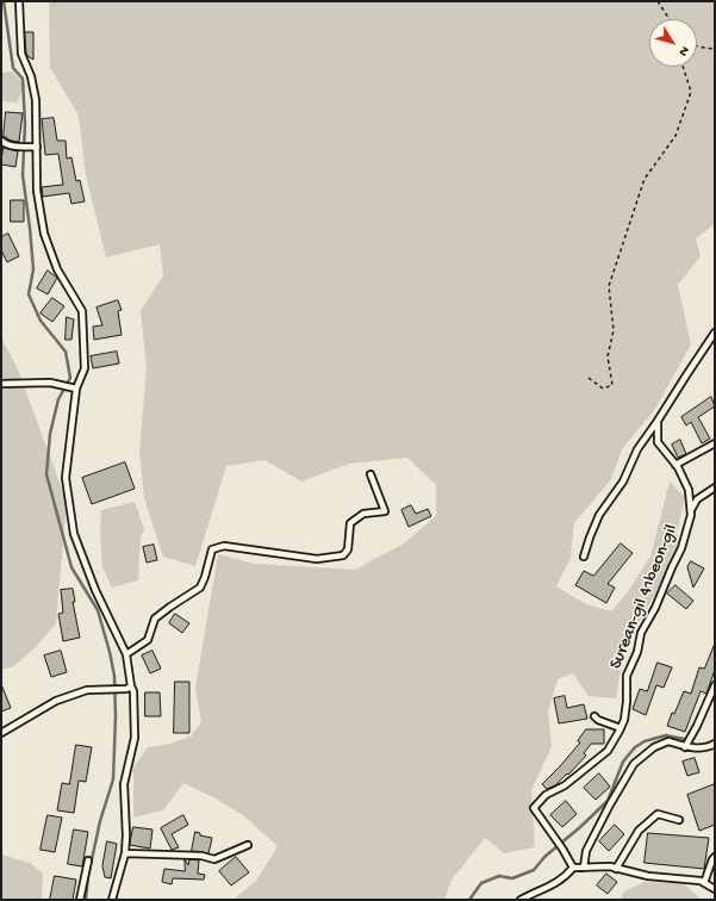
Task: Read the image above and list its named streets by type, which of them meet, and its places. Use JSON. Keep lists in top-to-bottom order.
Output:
{
  "streets": {
    "lane": ["Surean-gil 41beon-gil"]
  },
  "north": "bottom right"
}
